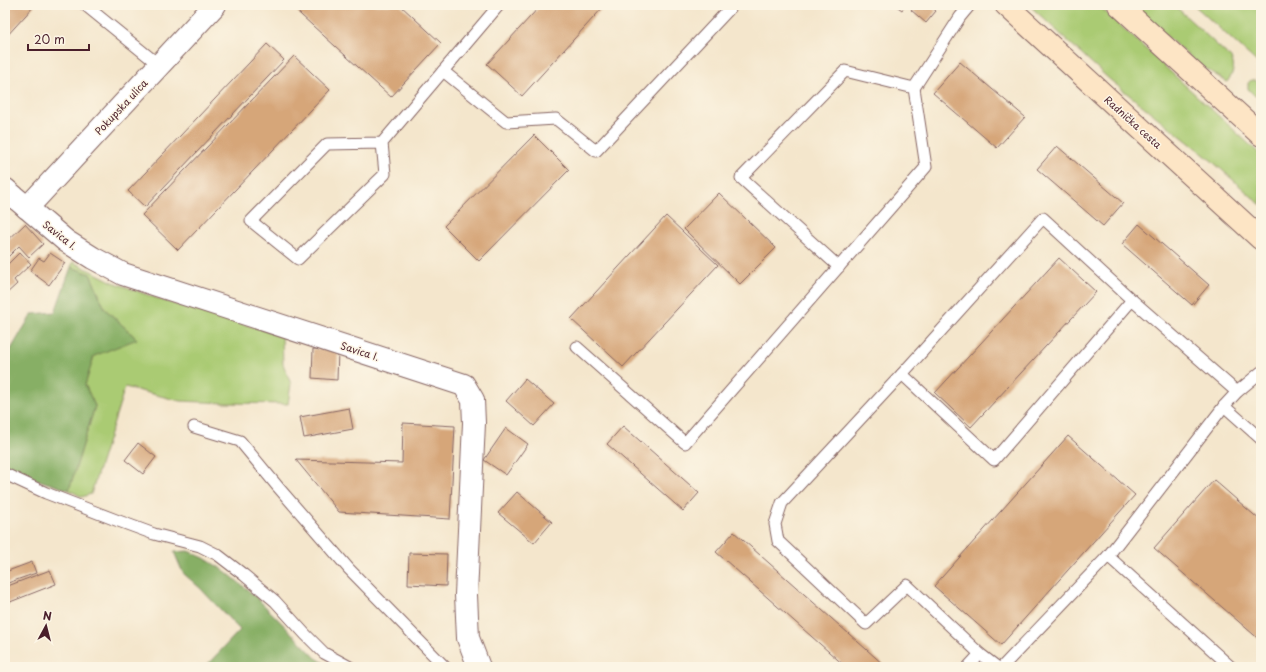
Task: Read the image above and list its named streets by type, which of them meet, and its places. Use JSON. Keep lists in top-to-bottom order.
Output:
{
  "streets": {
    "main road": ["Radnička cesta"],
    "street": ["Pokupska ulica", "Savica I."]
  },
  "crossings": [
    ["Pokupska ulica", "Savica I."]
  ],
  "scale_bar": "20 m",
  "north": "top"
}
